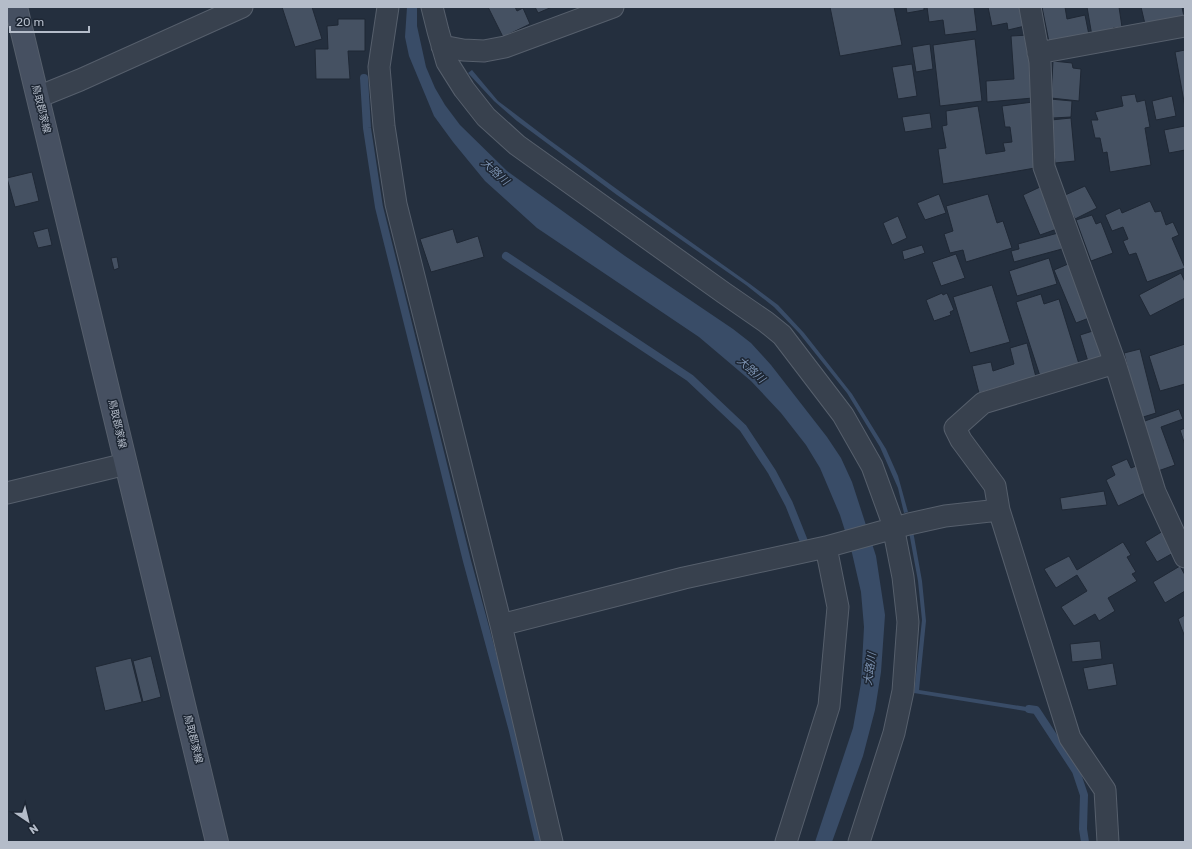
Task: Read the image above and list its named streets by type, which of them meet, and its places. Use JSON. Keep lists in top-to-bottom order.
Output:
{
  "streets": {
    "main road": ["鳥取郡家線"]
  },
  "water": ["大路川"],
  "scale_bar": "20 m",
  "north": "bottom right"
}
